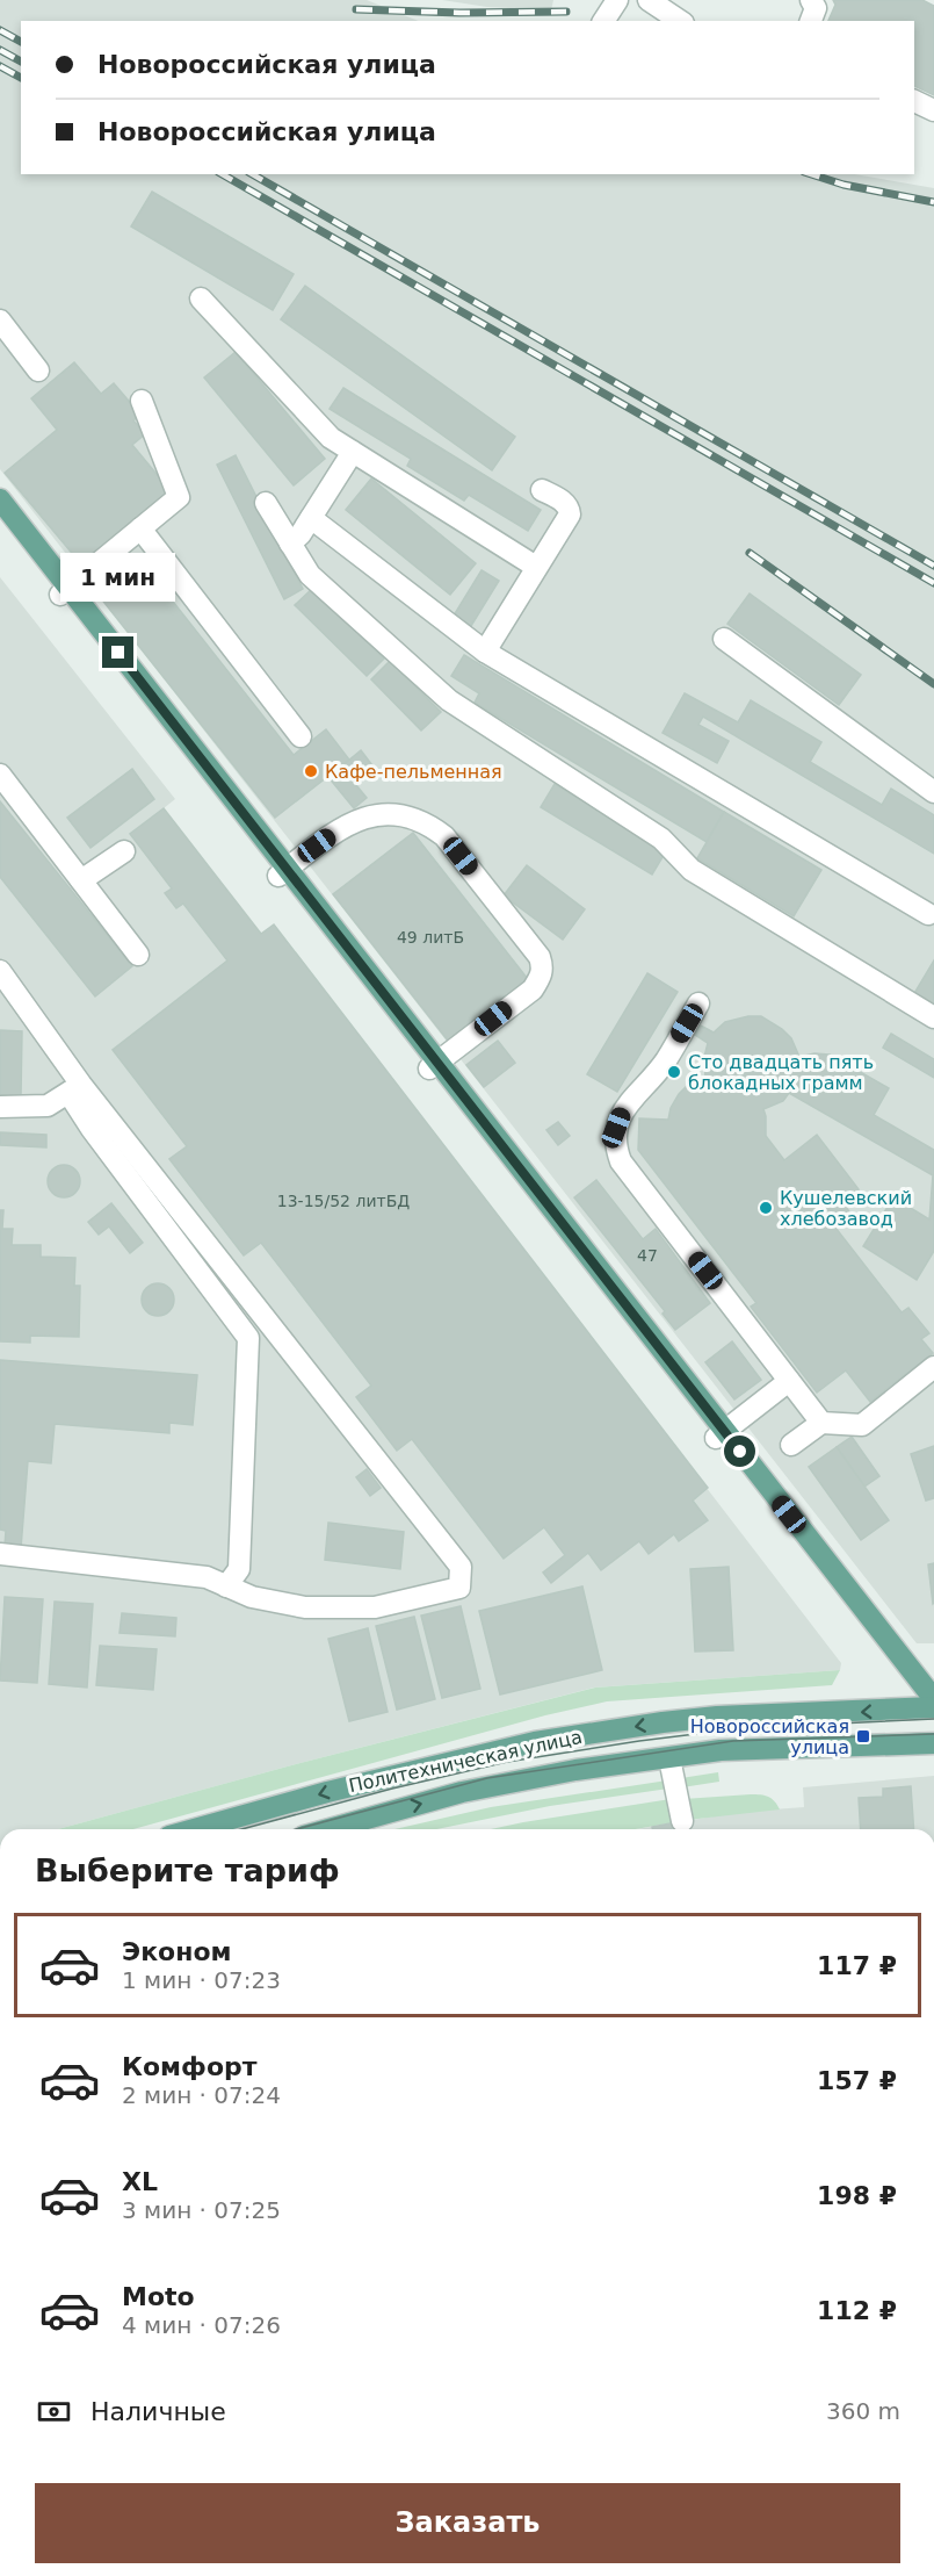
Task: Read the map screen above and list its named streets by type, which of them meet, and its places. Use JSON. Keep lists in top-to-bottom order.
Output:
{
  "streets": {
    "main road": ["Политехническая улица"]
  },
  "places": {
    "other": ["Кафе-пельменная", "Сто двадцать пять блокадных грамм", "Кушелевский хлебозавод"],
    "transit": ["Новороссийская улица"]
  },
  "house_numbers": ["49 литБ", "13-15/52 литБД", "47"],
  "page": {
    "banner": ["Новороссийская улица", "Новороссийская улица"],
    "bubble": "1 мин",
    "heading": "Выберите тариф",
    "list": [
      {
        "name": "Эконом",
        "note": "1 мин · 07:23",
        "value": "117 ₽"
      },
      {
        "name": "Комфорт",
        "note": "2 мин · 07:24",
        "value": "157 ₽"
      },
      {
        "name": "XL",
        "note": "3 мин · 07:25",
        "value": "198 ₽"
      },
      {
        "name": "Moto",
        "note": "4 мин · 07:26",
        "value": "112 ₽"
      }
    ],
    "pay": ["Наличные", "360 m"],
    "buttons": "Заказать"
  }
}
